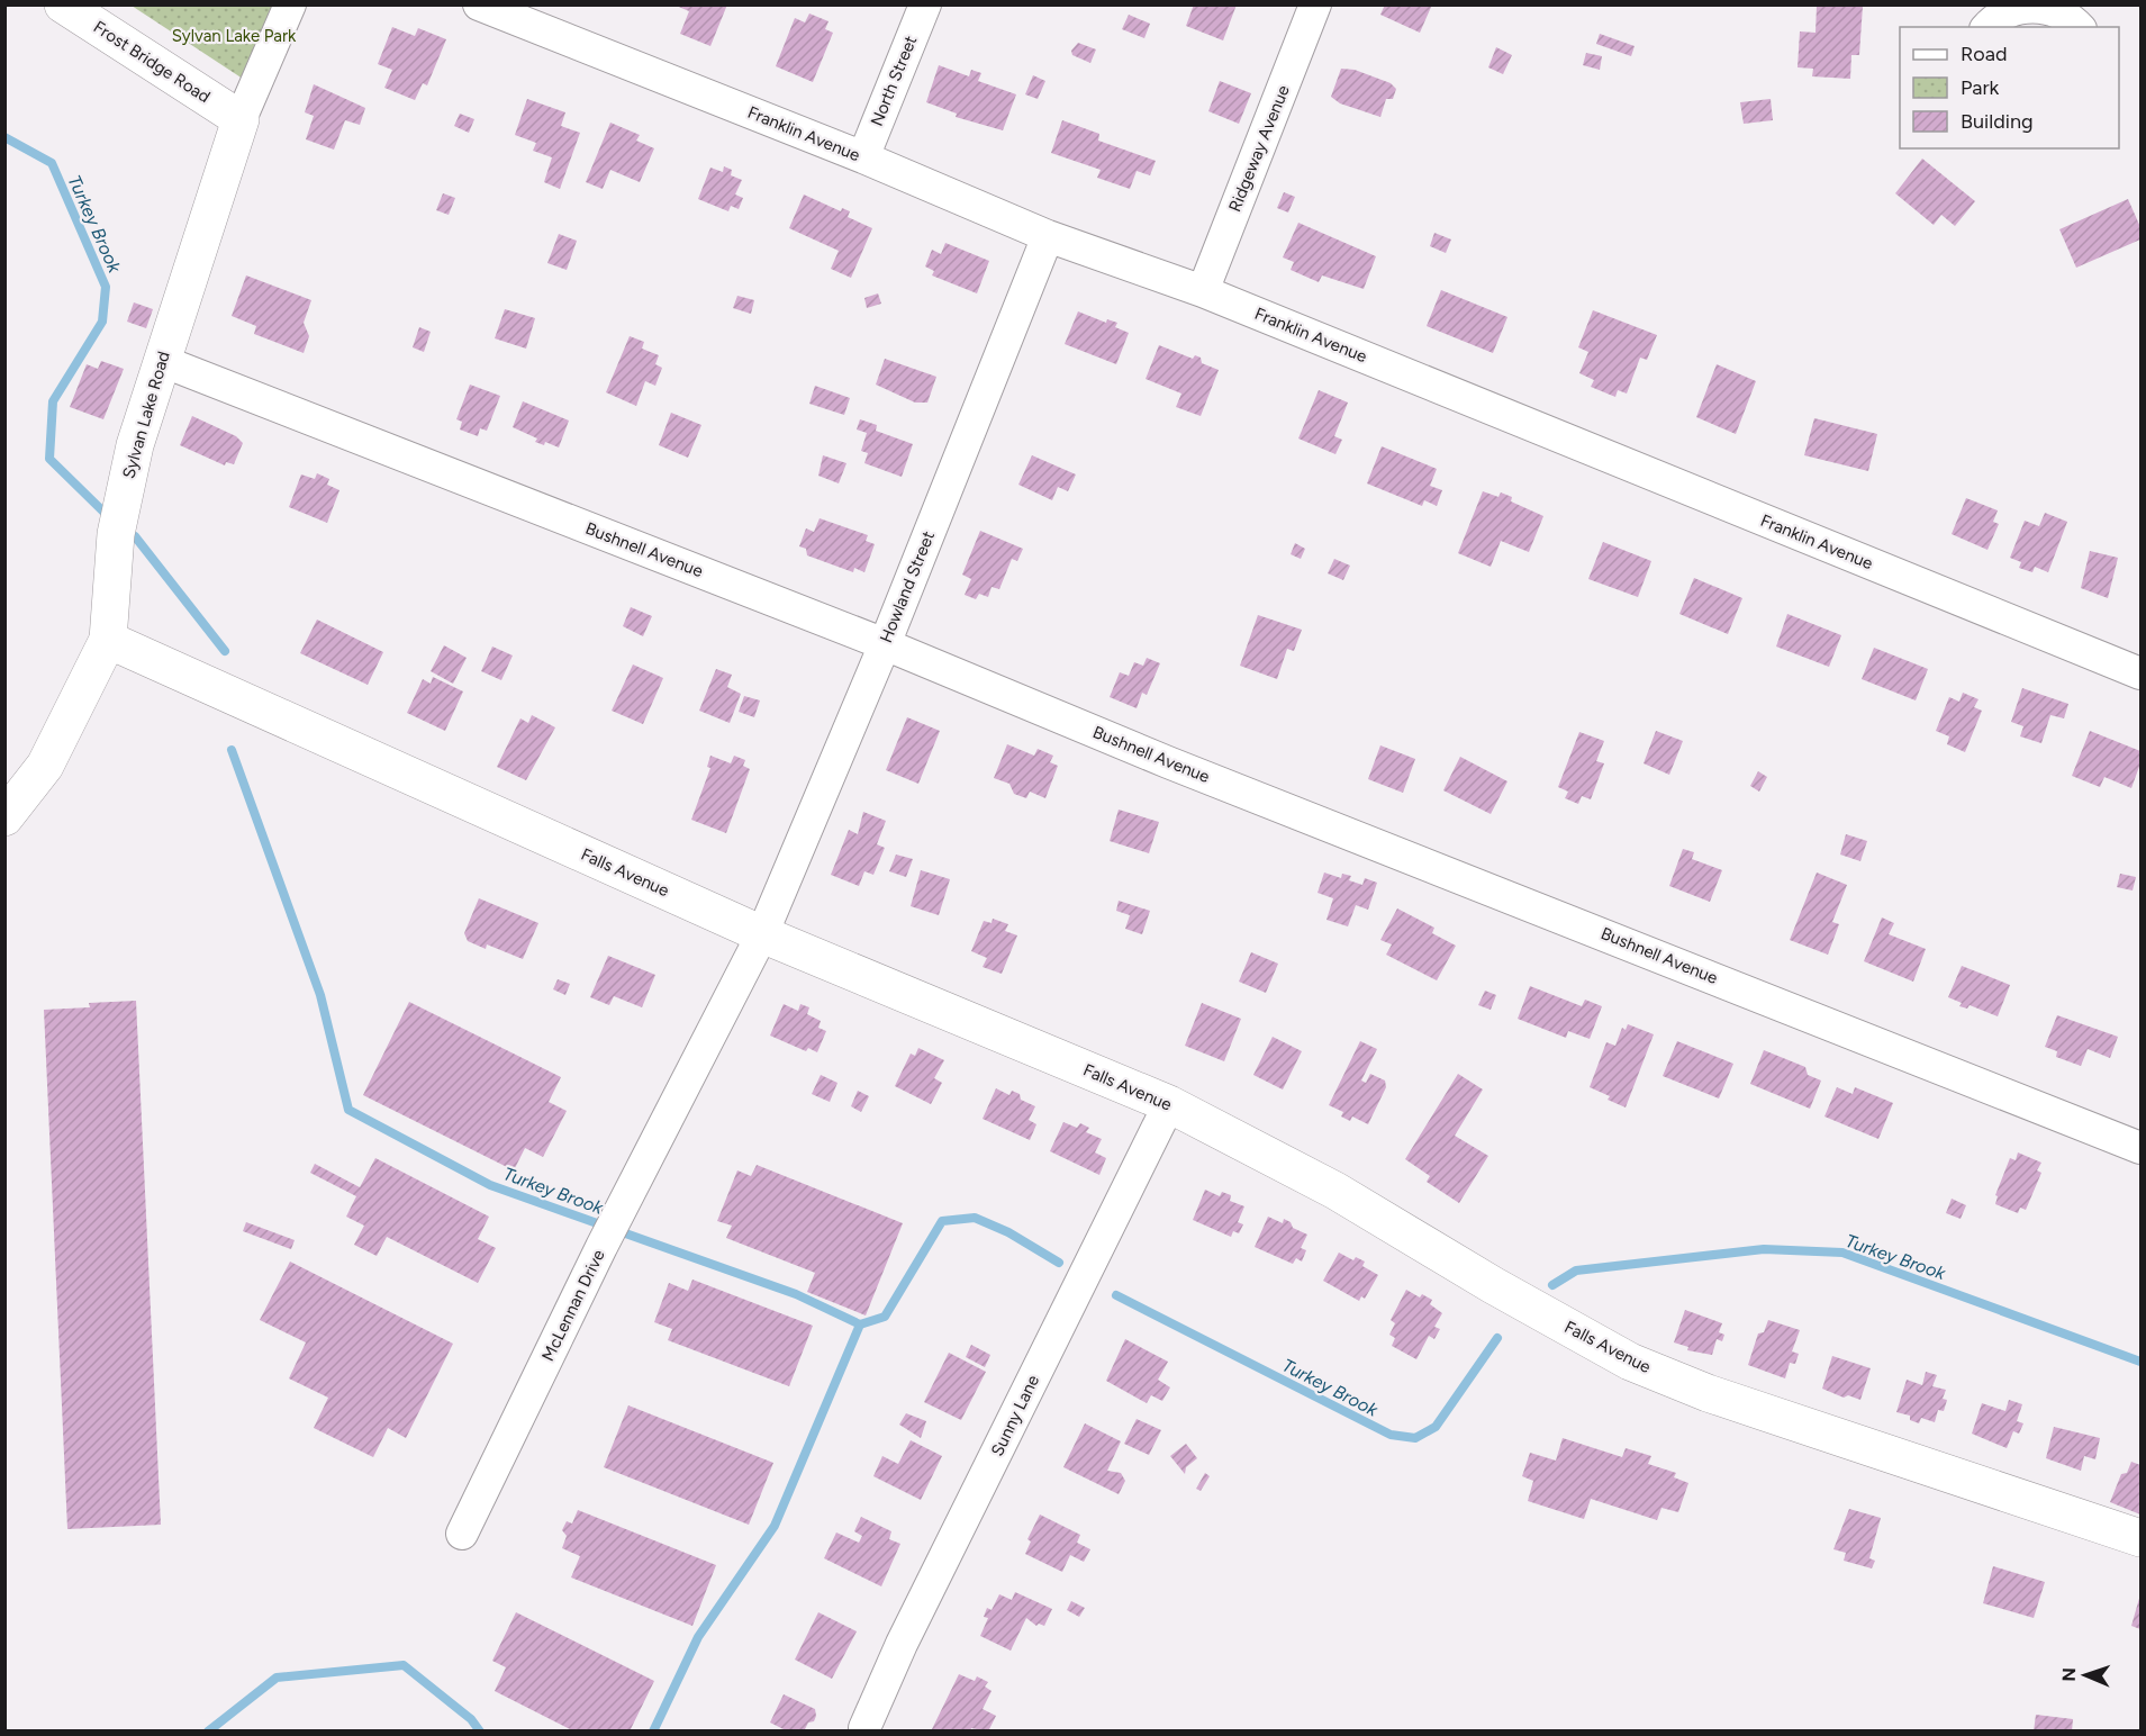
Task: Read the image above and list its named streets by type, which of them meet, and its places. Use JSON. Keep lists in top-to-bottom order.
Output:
{
  "streets": {
    "main road": ["Frost Bridge Road", "Sylvan Lake Road", "Falls Avenue"],
    "street": [
      "North Street",
      "Franklin Avenue",
      "Ridgeway Avenue",
      "Bushnell Avenue",
      "Howland Street",
      "McLennan Drive",
      "Sunny Lane"
    ]
  },
  "crossings": [
    ["Frost Bridge Road", "Sylvan Lake Road"],
    ["North Street", "Franklin Avenue"],
    ["Franklin Avenue", "Ridgeway Avenue"],
    ["Franklin Avenue", "Howland Street"],
    ["Sylvan Lake Road", "Bushnell Avenue"],
    ["Sylvan Lake Road", "Falls Avenue"],
    ["Bushnell Avenue", "Howland Street"],
    ["Howland Street", "Falls Avenue"],
    ["Howland Street", "McLennan Drive"],
    ["Falls Avenue", "McLennan Drive"],
    ["Falls Avenue", "Sunny Lane"]
  ],
  "water": ["Turkey Brook"],
  "parks": ["Sylvan Lake Park"],
  "legend": ["Road", "Park", "Building"],
  "north": "left"
}
